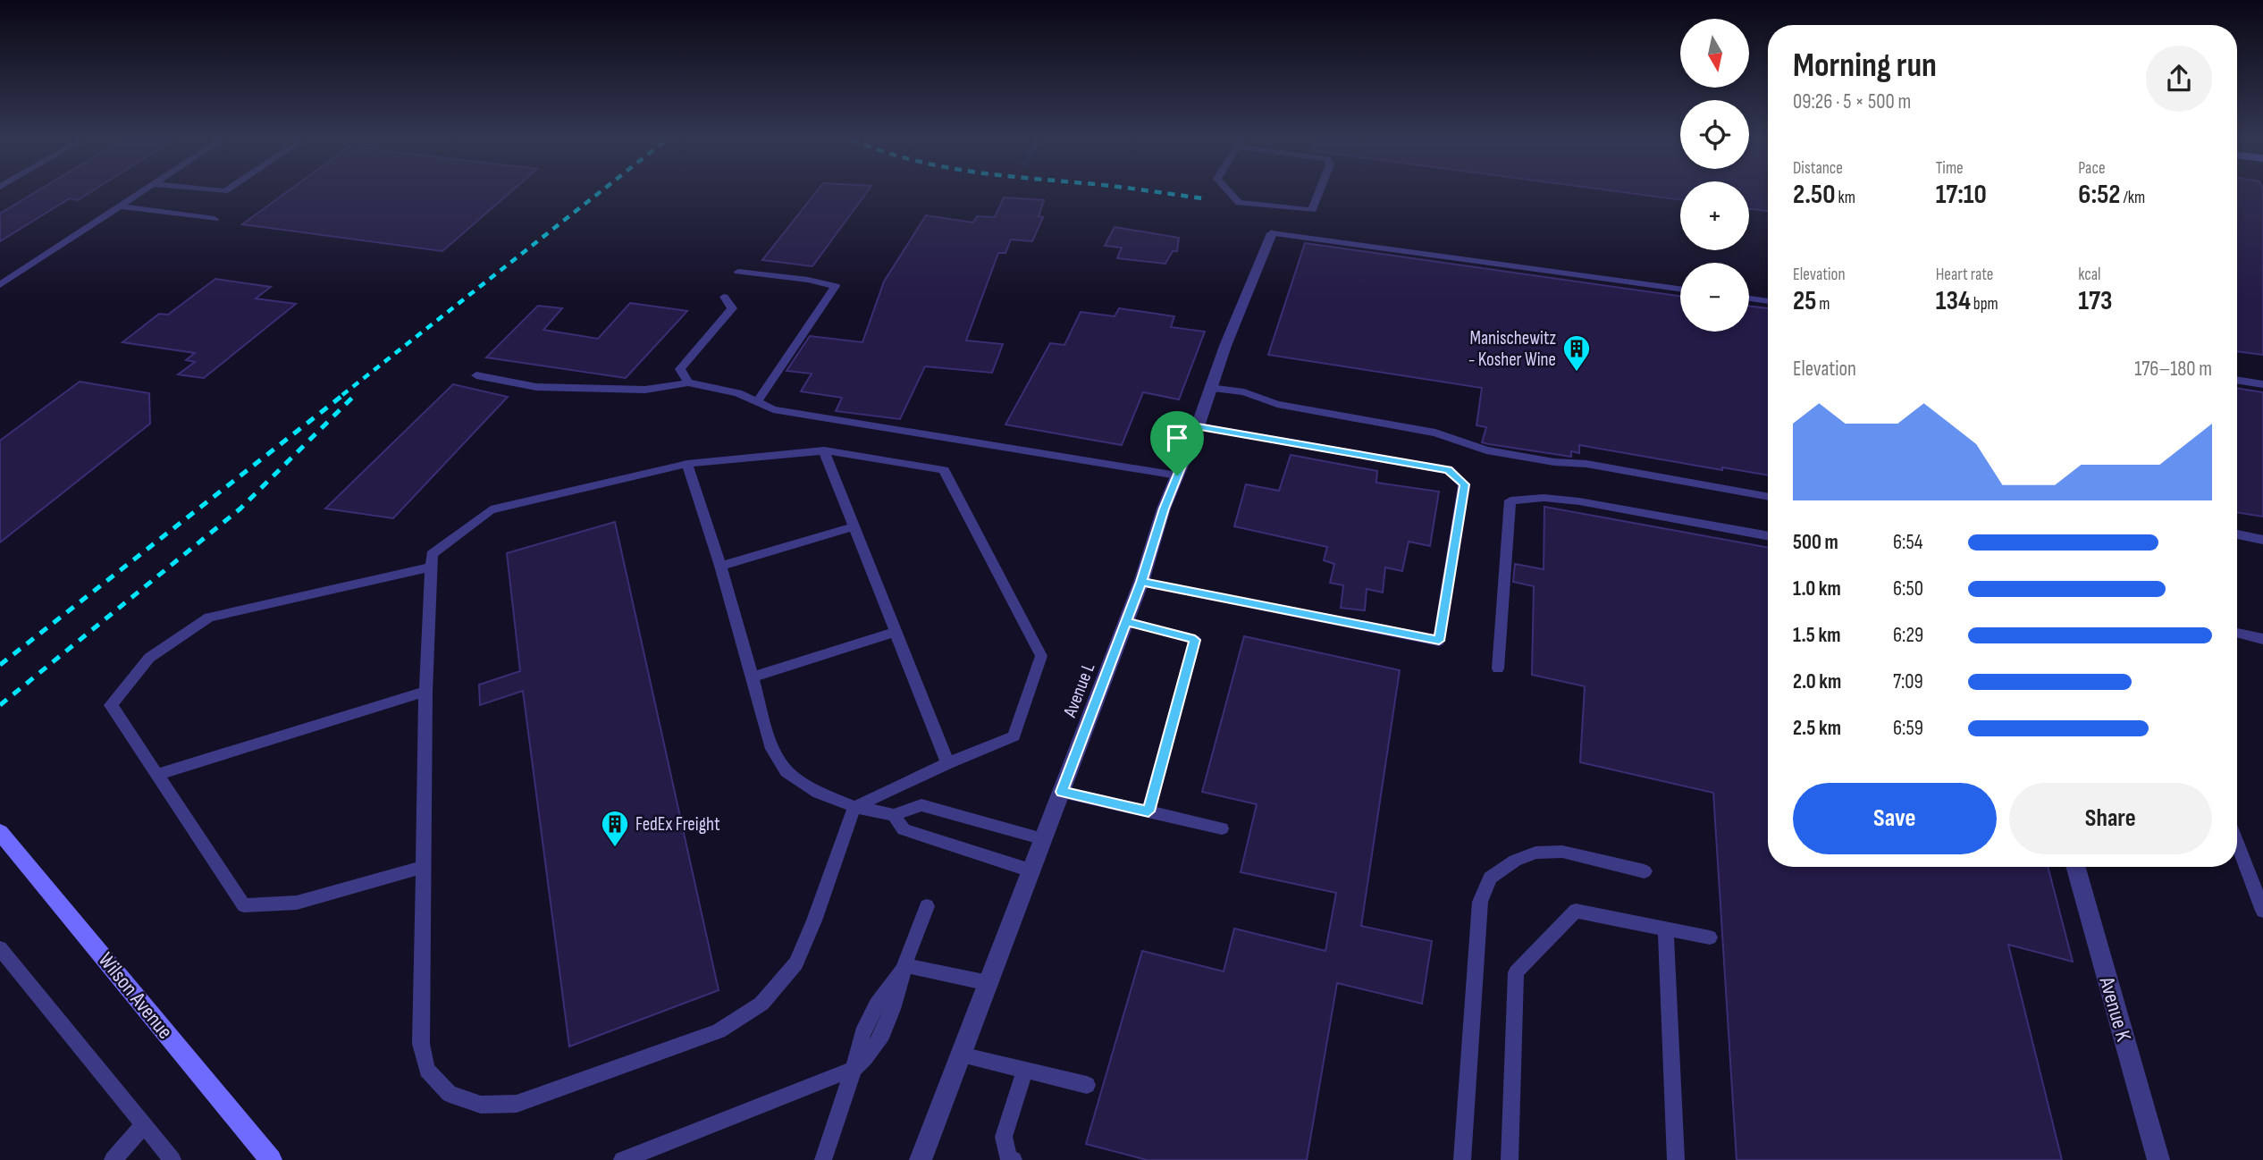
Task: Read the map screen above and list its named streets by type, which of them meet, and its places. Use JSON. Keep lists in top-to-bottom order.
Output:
{
  "streets": {
    "main road": ["Wilson Avenue"],
    "street": ["Avenue L", "Avenue K"]
  },
  "places": {
    "building": ["Manischewitz - Kosher Wine", "FedEx Freight"]
  },
  "north": "bottom",
  "page": {
    "map_buttons": ["+", "−"],
    "heading": ["Morning run", "09:26 · 5 × 500 m"],
    "stats": [
      ["Distance", "2.50 km"],
      ["Time", "17:10"],
      ["Pace", "6:52 /km"],
      ["Elevation", "25 m"],
      ["Heart rate", "134 bpm"],
      ["kcal", "173"]
    ],
    "chart": ["Elevation", "176–180 m"],
    "list": [
      {
        "name": "500 m",
        "note": "6:54"
      },
      {
        "name": "1.0 km",
        "note": "6:50"
      },
      {
        "name": "1.5 km",
        "note": "6:29"
      },
      {
        "name": "2.0 km",
        "note": "7:09"
      },
      {
        "name": "2.5 km",
        "note": "6:59"
      }
    ],
    "buttons": ["Save", "Share"]
  }
}
